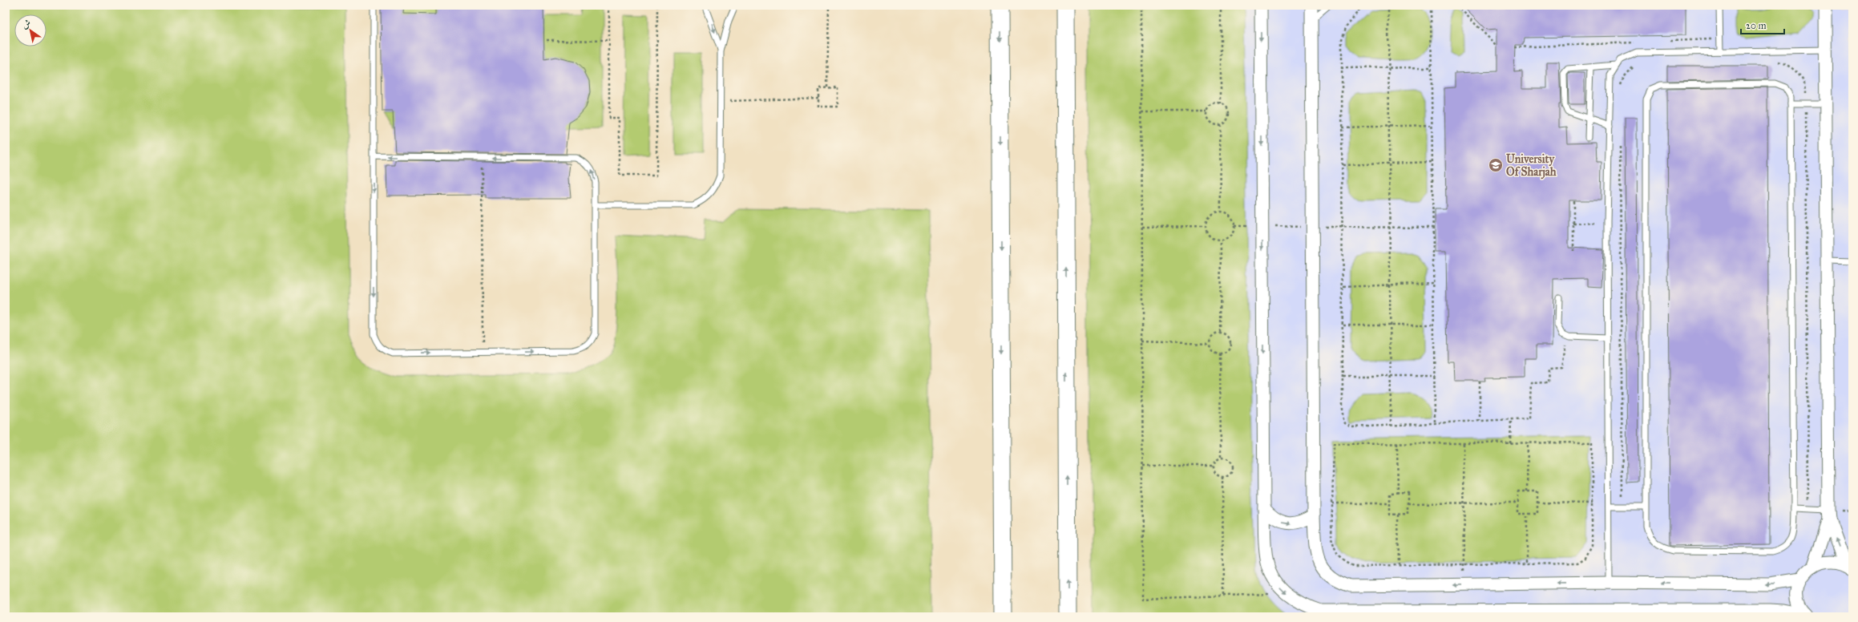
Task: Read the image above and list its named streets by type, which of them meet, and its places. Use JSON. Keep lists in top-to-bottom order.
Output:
{
  "places": {
    "school or university": ["University Of Sharjah"]
  },
  "scale_bar": "20 m",
  "north": "top left"
}
